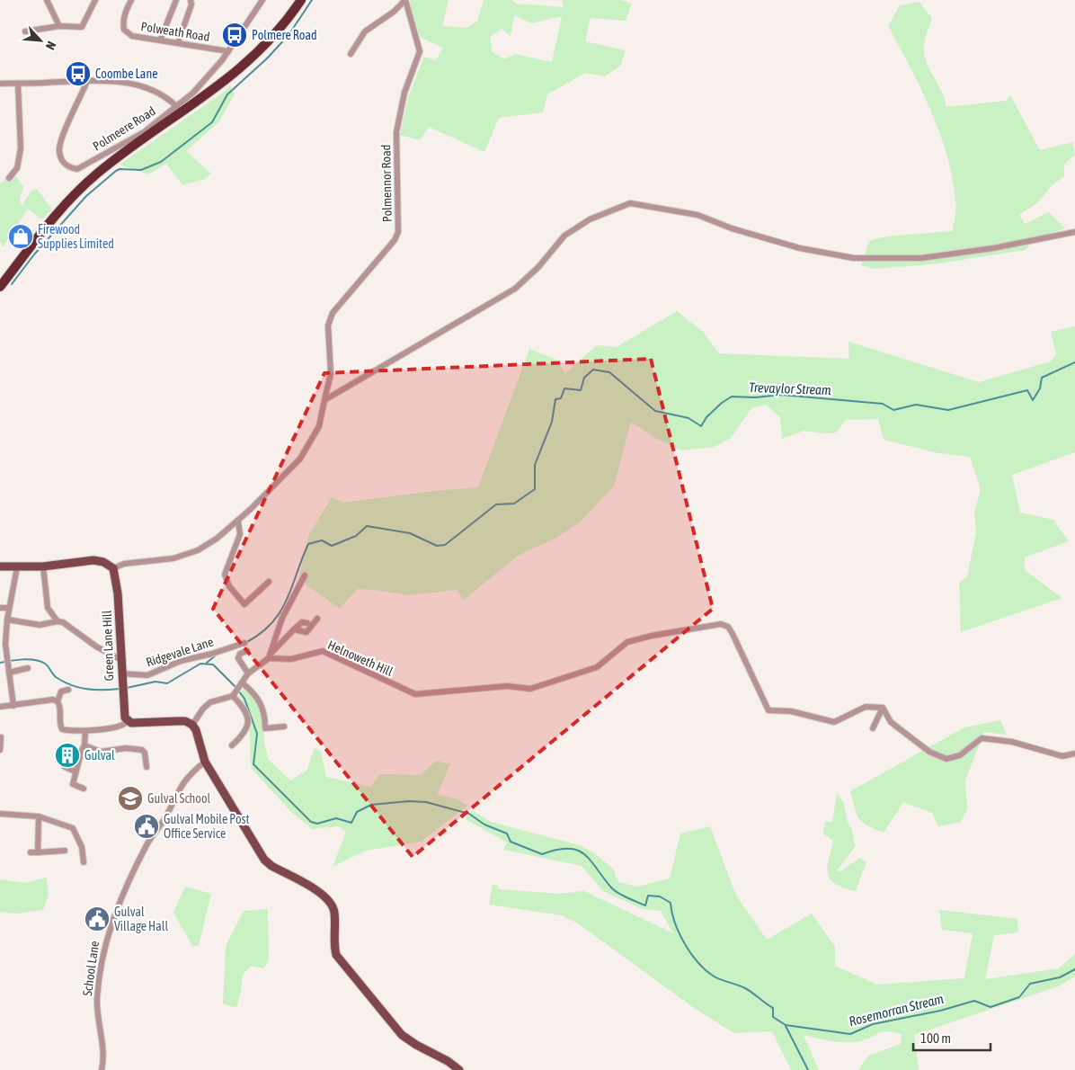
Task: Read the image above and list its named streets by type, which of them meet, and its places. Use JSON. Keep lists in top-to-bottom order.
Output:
{
  "streets": {
    "main road": ["Green Lane Hill"],
    "street": [
      "Polweath Road",
      "Polmeere Road",
      "Polmennor Road",
      "Ridgevale Lane",
      "Helnoweth Hill",
      "School Lane"
    ]
  },
  "crossings": [
    ["Polweath Road", "Polmeere Road"],
    ["Polmennor Road", "Green Lane Hill"],
    ["Green Lane Hill", "Ridgevale Lane"]
  ],
  "water": ["Trevaylor Stream", "Rosemorran Stream"],
  "places": {
    "bus stop": ["Polmere Road", "Coombe Lane"],
    "shop": ["Firewood Supplies Limited"],
    "building": ["Gulval"],
    "school or university": ["Gulval School"],
    "public building": ["Gulval Mobile Post Office Service", "Gulval Village Hall"]
  },
  "scale_bar": "100 m",
  "north": "bottom right"
}
